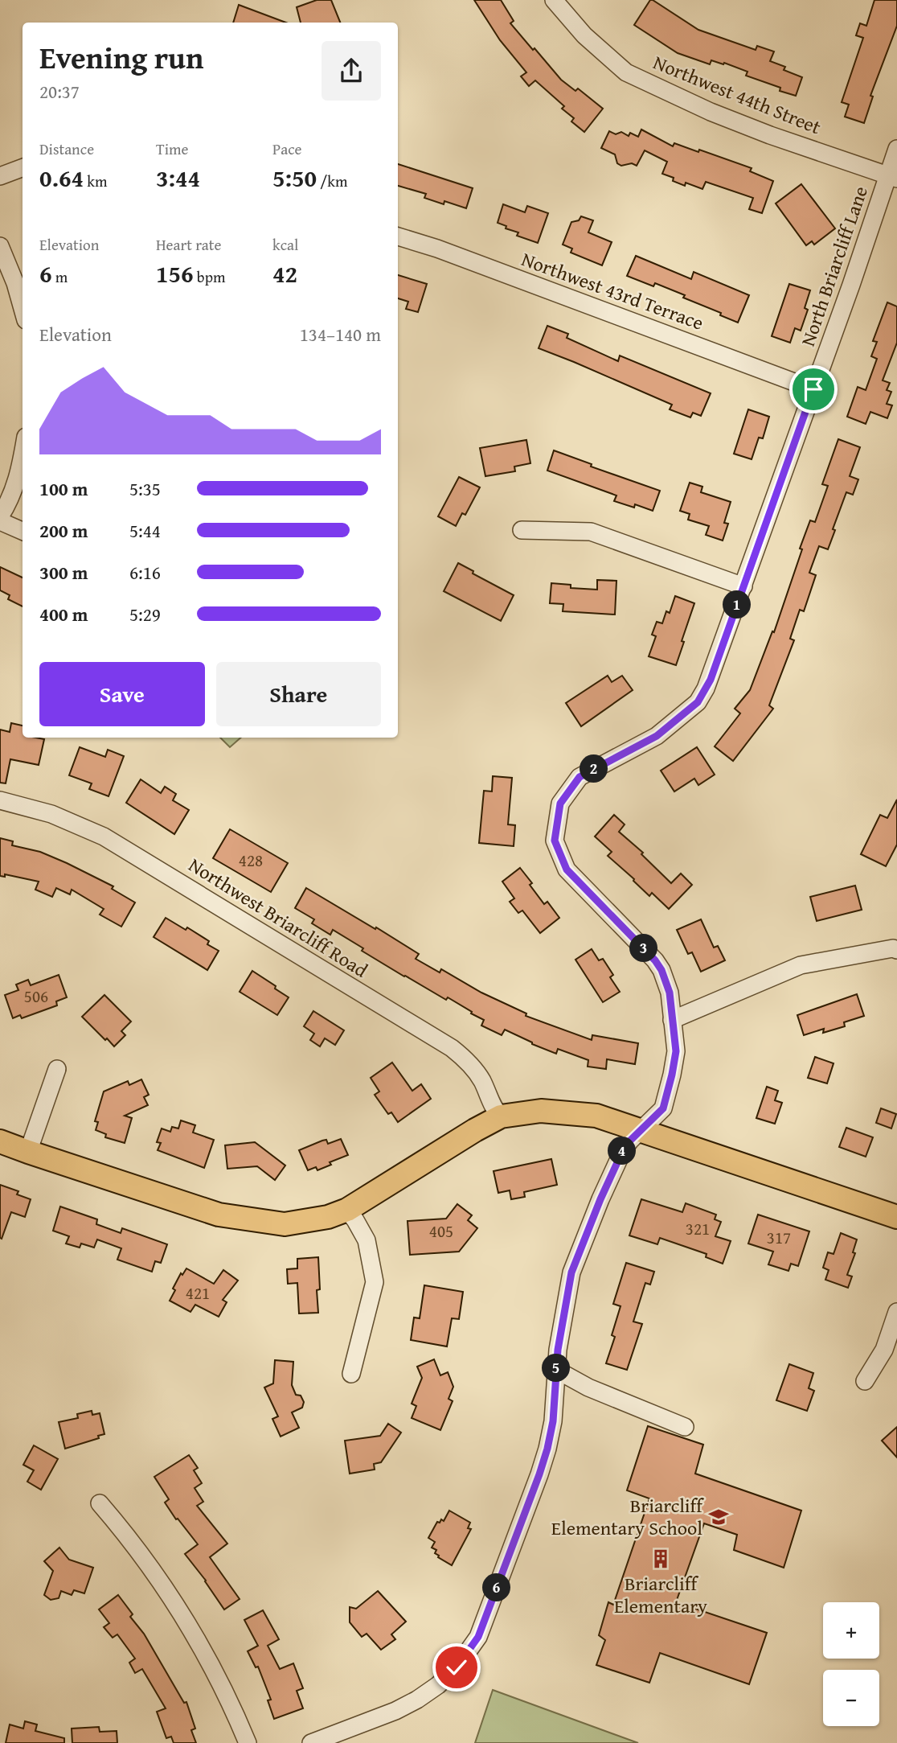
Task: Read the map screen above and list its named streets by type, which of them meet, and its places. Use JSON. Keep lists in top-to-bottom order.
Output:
{
  "streets": {
    "street": [
      "Northwest 44th Street",
      "North Briarcliff Lane",
      "Northwest 43rd Terrace",
      "Northwest Briarcliff Road"
    ]
  },
  "crossings": [
    ["Northwest 44th Street", "North Briarcliff Lane"],
    ["North Briarcliff Lane", "Northwest 43rd Terrace"]
  ],
  "places": {
    "school or university": ["Briarcliff Elementary School"],
    "building": ["Briarcliff Elementary"]
  },
  "house_numbers": [
    "428",
    "506",
    "321",
    "405",
    "317",
    "421"
  ],
  "page": {
    "heading": ["Evening run", "20:37"],
    "stats": [
      ["Distance", "0.64 km"],
      ["Time", "3:44"],
      ["Pace", "5:50 /km"],
      ["Elevation", "6 m"],
      ["Heart rate", "156 bpm"],
      ["kcal", "42"]
    ],
    "chart": ["Elevation", "134–140 m"],
    "list": [
      {
        "name": "100 m",
        "note": "5:35"
      },
      {
        "name": "200 m",
        "note": "5:44"
      },
      {
        "name": "300 m",
        "note": "6:16"
      },
      {
        "name": "400 m",
        "note": "5:29"
      }
    ],
    "pins": [
      "1",
      "2",
      "3",
      "4",
      "5",
      "6"
    ],
    "buttons": ["Save", "Share"],
    "map_buttons": ["+", "−"]
  }
}
